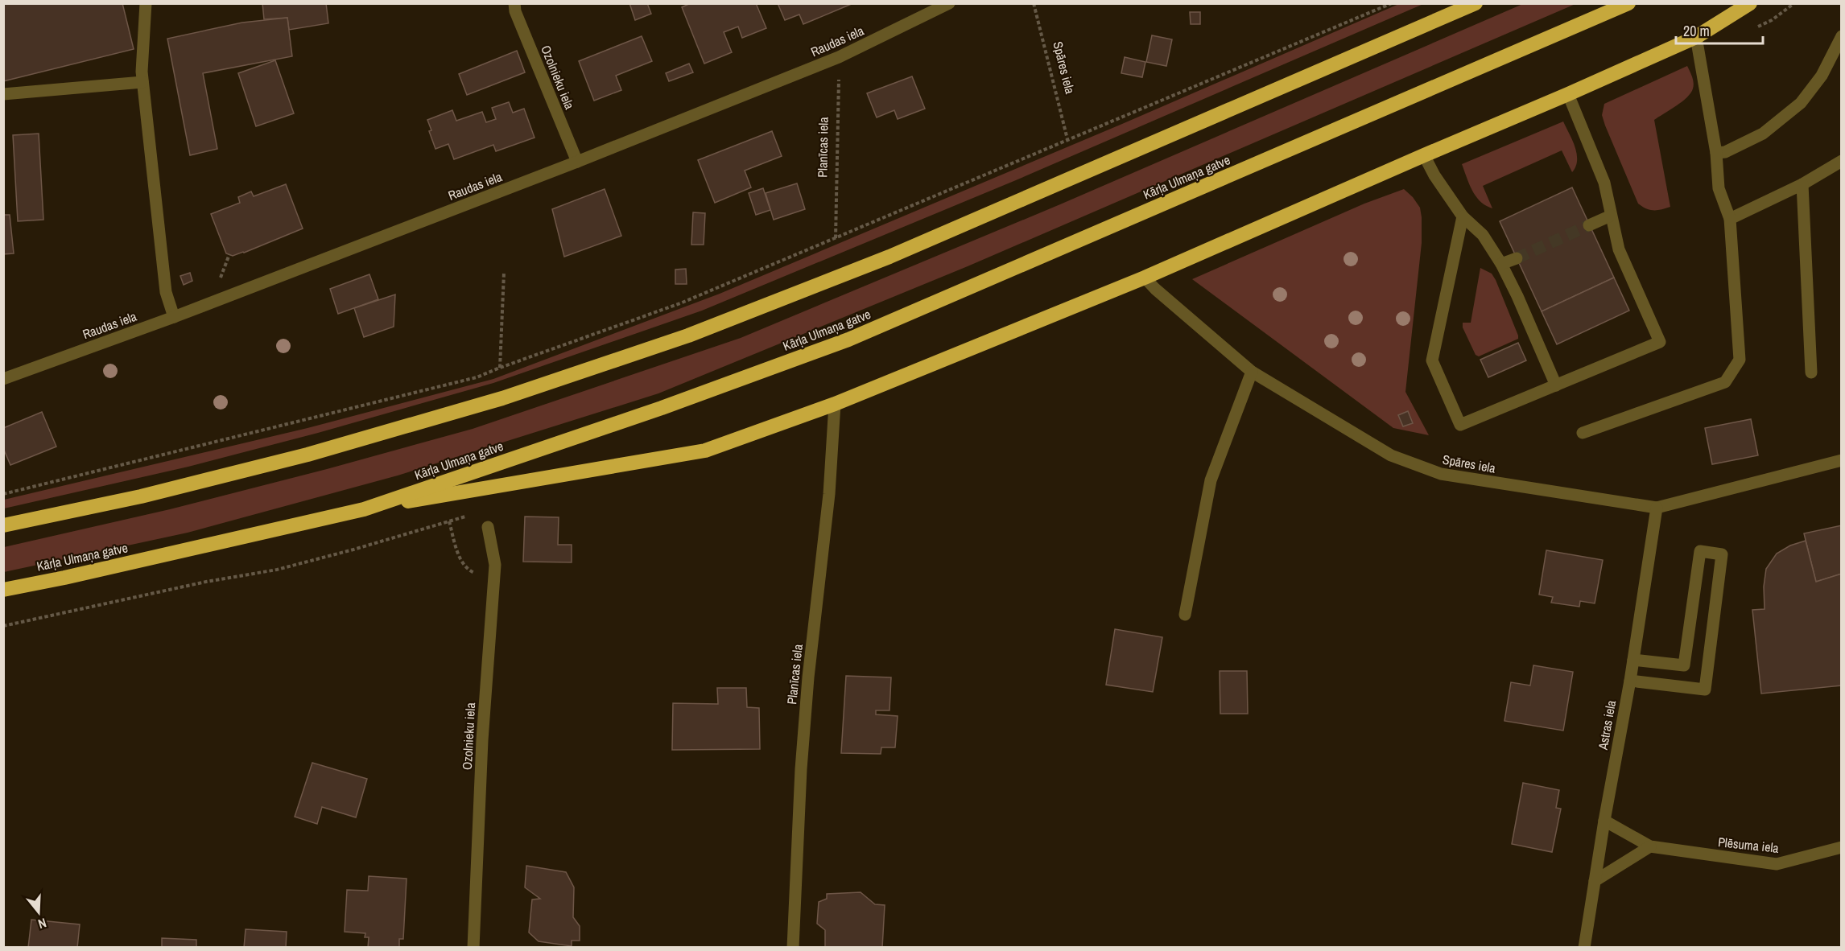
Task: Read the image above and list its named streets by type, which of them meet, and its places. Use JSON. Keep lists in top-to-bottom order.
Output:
{
  "streets": {
    "highway": ["Kārļa Ulmaņa gatve"],
    "street": [
      "Raudas iela",
      "Spāres iela",
      "Ozolnieku iela",
      "Planīcas iela",
      "Astras iela",
      "Plēsuma iela"
    ]
  },
  "crossings": [
    ["Raudas iela", "Ozolnieku iela"],
    ["Raudas iela", "Planīcas iela"],
    ["Spāres iela", "Astras iela"],
    ["Astras iela", "Plēsuma iela"]
  ],
  "scale_bar": "20 m",
  "north": "bottom"
}
